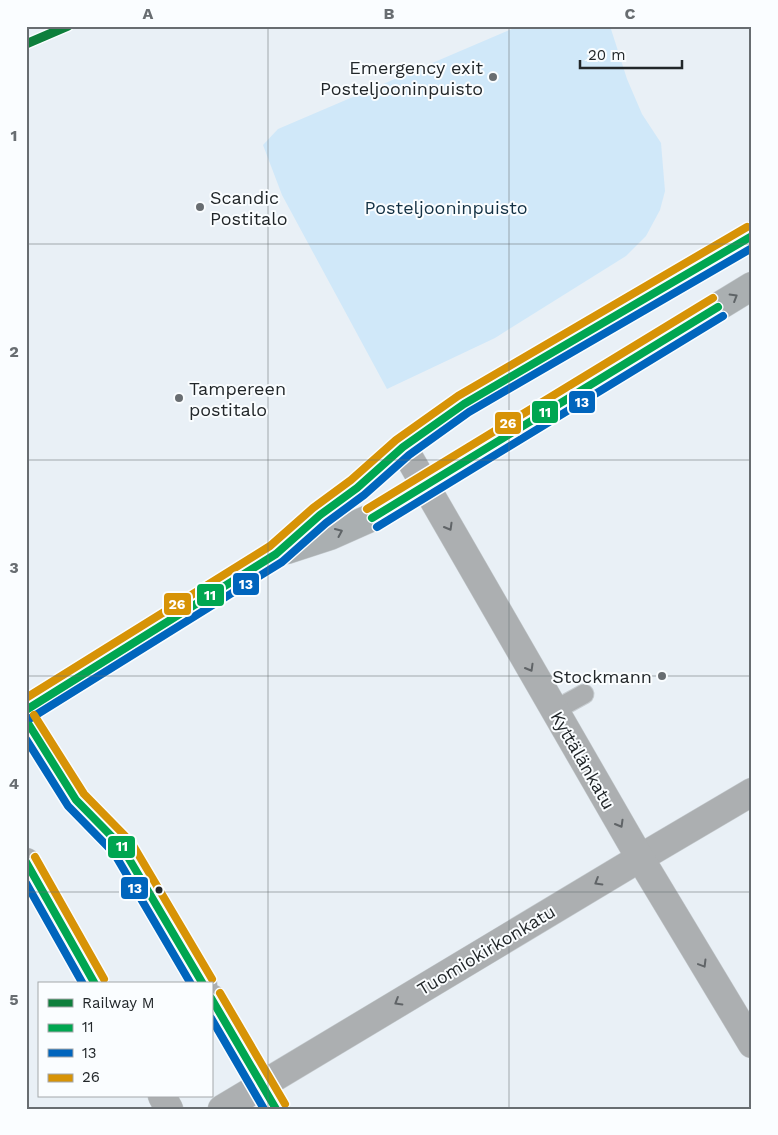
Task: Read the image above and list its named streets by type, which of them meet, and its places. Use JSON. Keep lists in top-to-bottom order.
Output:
{
  "streets": {
    "street": ["Kyttälänkatu", "Tuomiokirkonkatu"]
  },
  "crossings": [
    ["Kyttälänkatu", "Tuomiokirkonkatu"]
  ],
  "one_way": ["Kyttälänkatu", "Tuomiokirkonkatu"],
  "parks": ["Posteljooninpuisto"],
  "places": [
    "Emergency exit Posteljooninpuisto",
    "Scandic Postitalo",
    "Tampereen postitalo",
    "Stockmann"
  ],
  "lines": [
    "rail line M",
    "transit line 26",
    "transit line 11",
    "transit line 13"
  ],
  "legend": [
    "Railway M",
    "11",
    "13",
    "26"
  ],
  "scale_bar": "20 m",
  "grid": {
    "columns": ["A", "B", "C"],
    "rows": [
      "1",
      "2",
      "3",
      "4",
      "5"
    ]
  }
}
